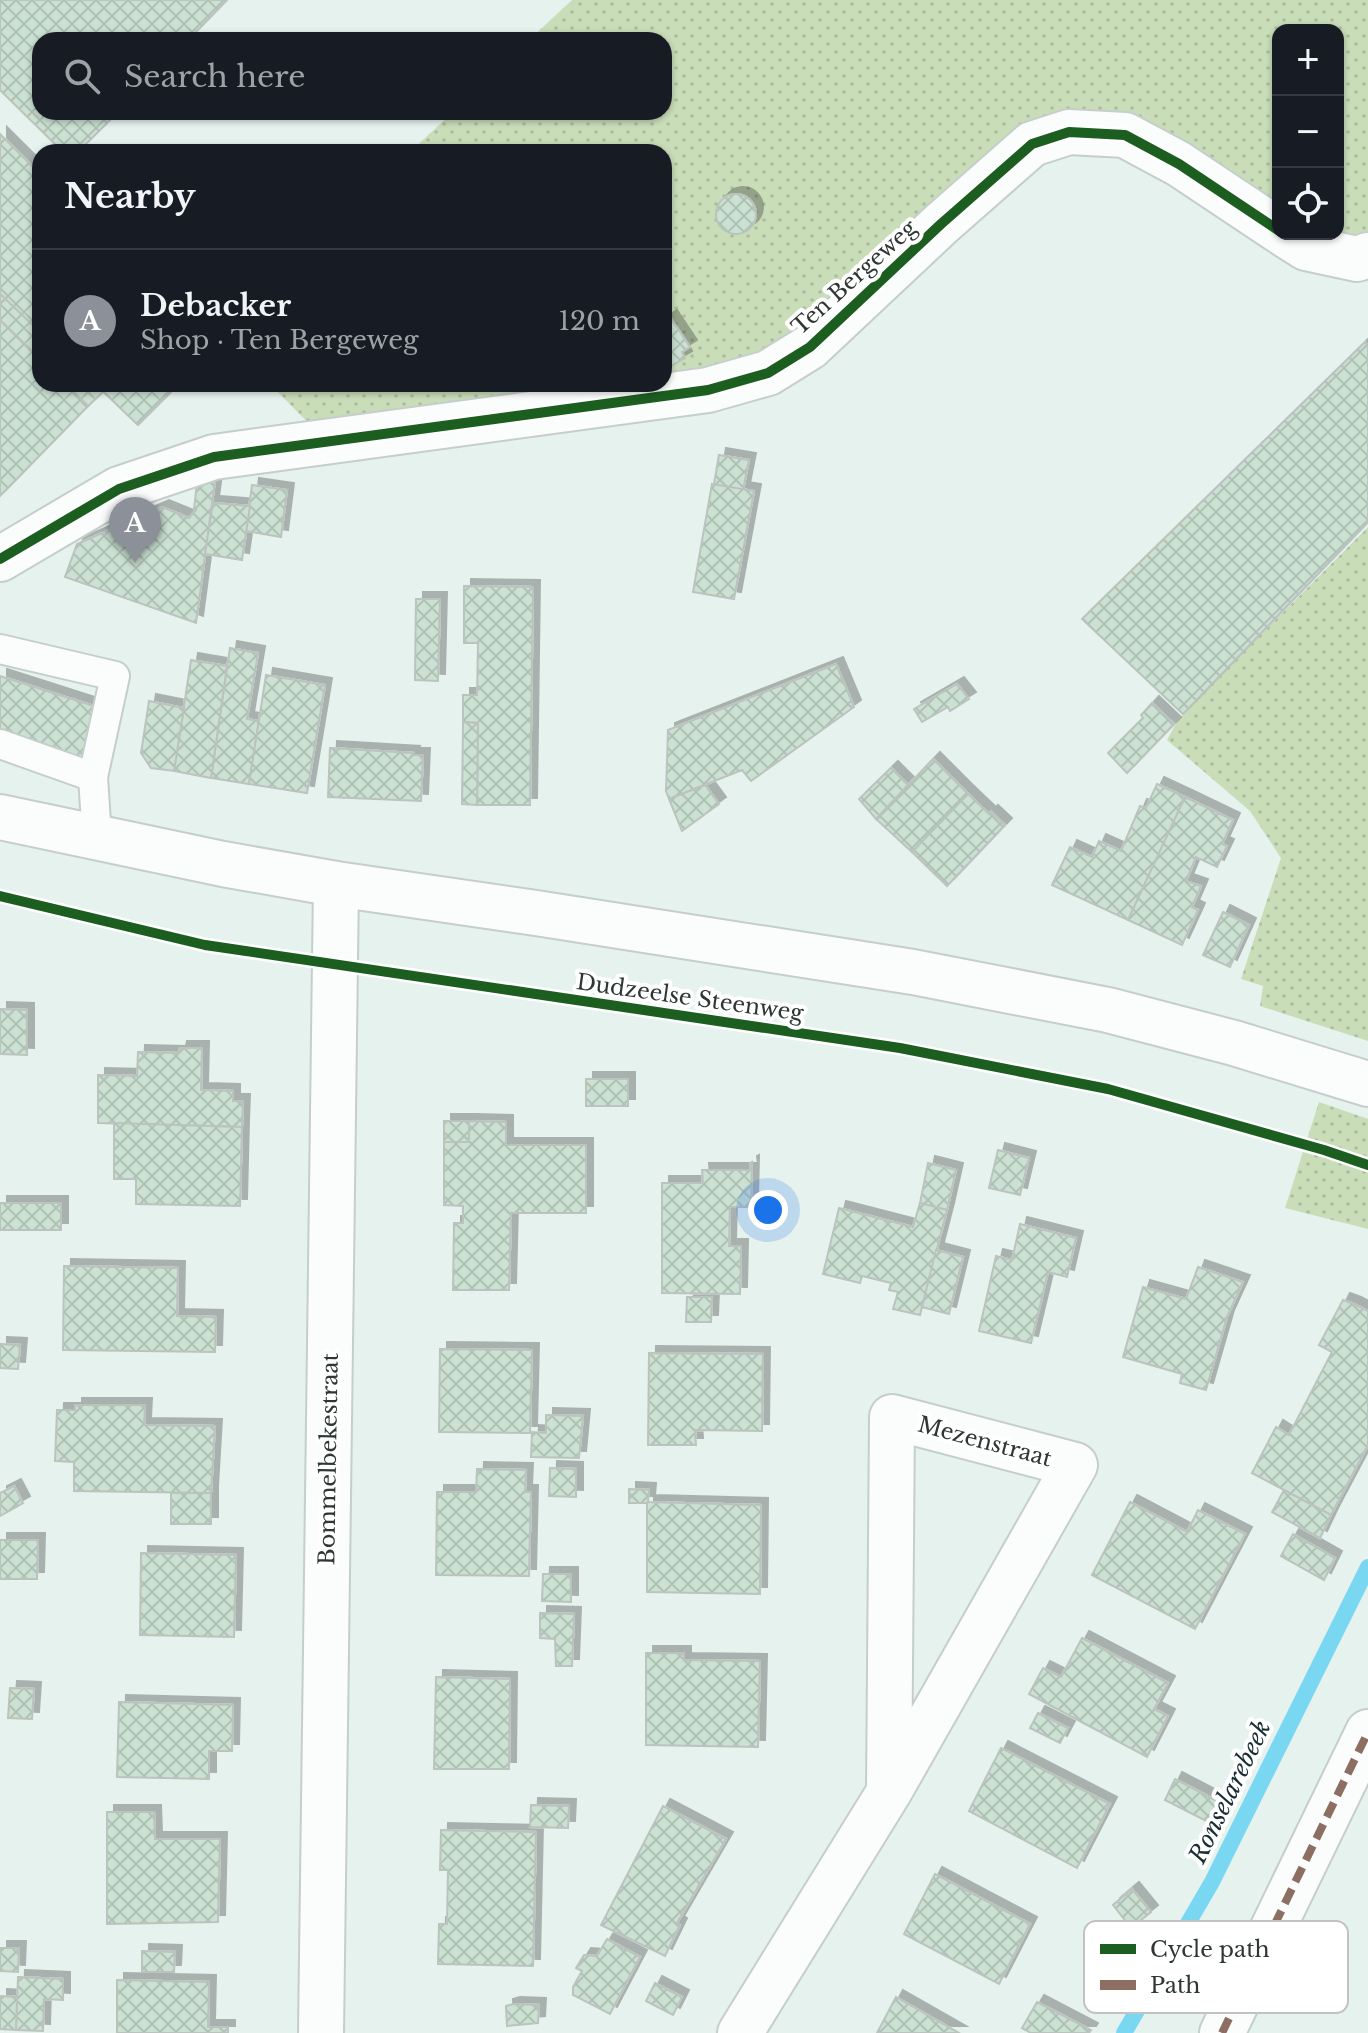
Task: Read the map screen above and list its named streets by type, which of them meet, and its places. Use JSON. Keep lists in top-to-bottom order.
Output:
{
  "streets": {
    "street": ["Ten Bergeweg", "Mezenstraat", "Bommelbekestraat"],
    "cycle path": ["Dudzeelse Steenweg"]
  },
  "water": ["Ronselarebeek"],
  "legend": ["Cycle path", "Path"],
  "page": {
    "map_buttons": ["+", "−"],
    "search": "Search here",
    "heading": "Nearby",
    "list": [
      {
        "mark": "A",
        "name": "Debacker",
        "note": "Shop · Ten Bergeweg",
        "value": "120 m"
      }
    ],
    "pins": "A"
  }
}
